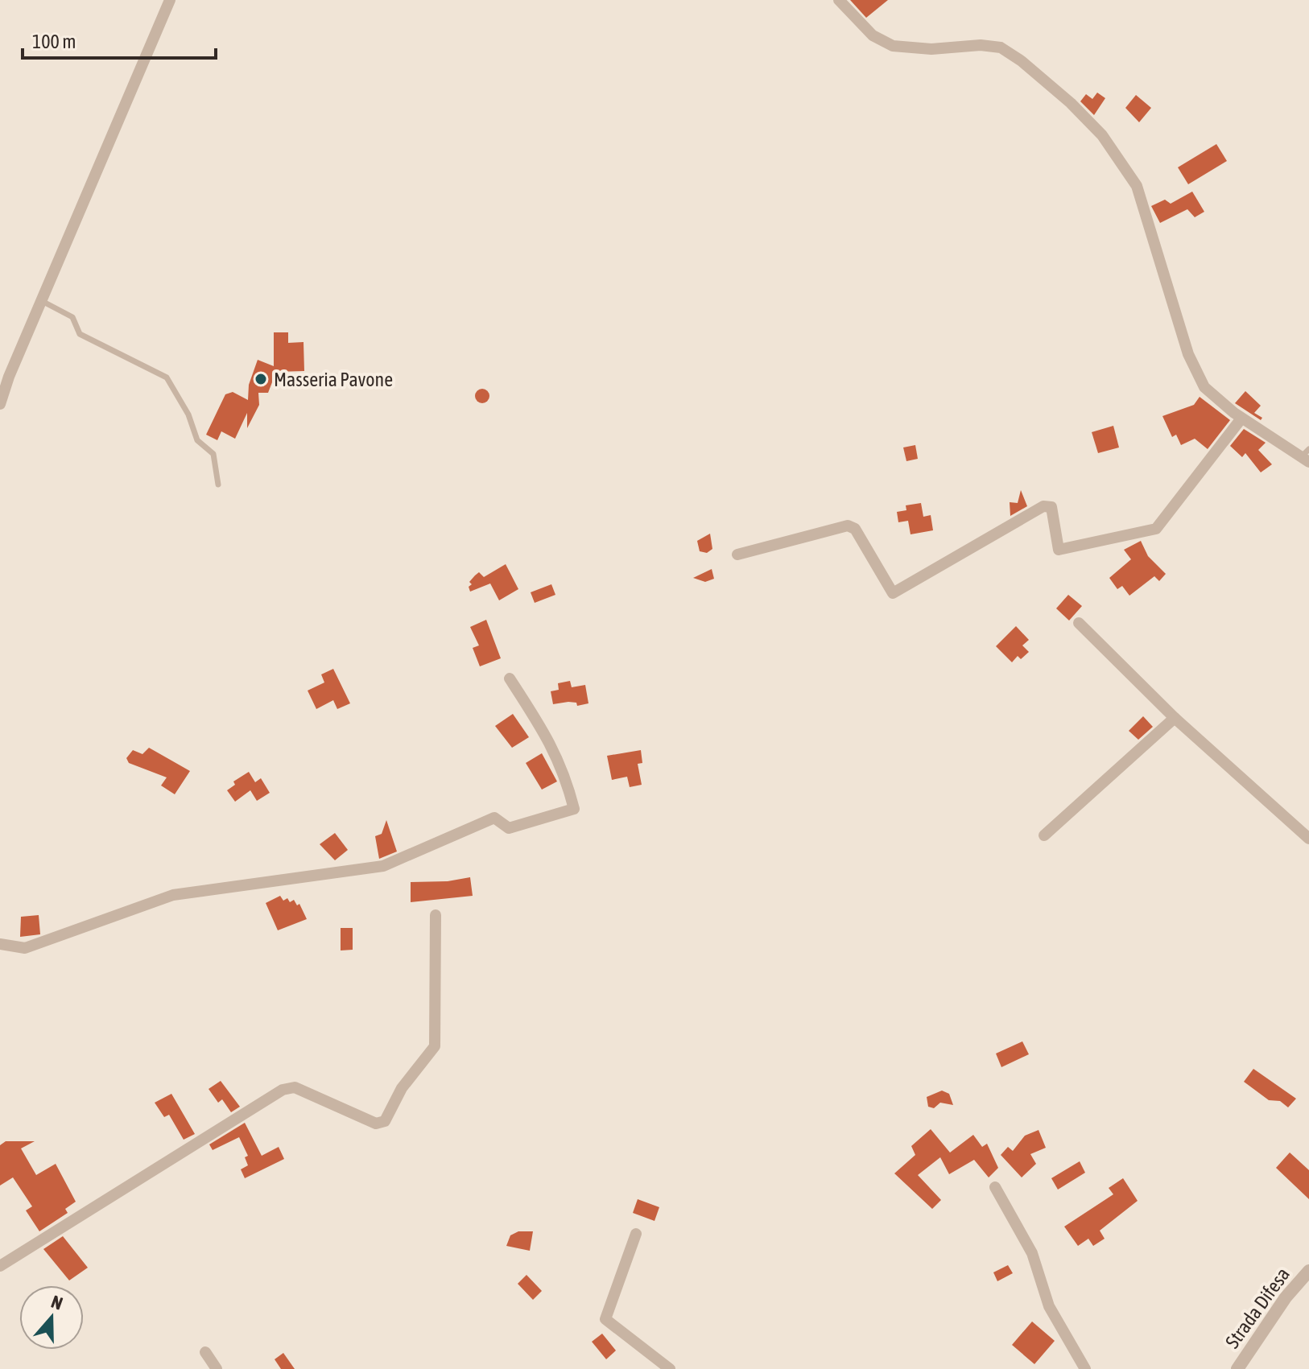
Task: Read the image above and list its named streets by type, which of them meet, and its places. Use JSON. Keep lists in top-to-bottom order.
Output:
{
  "streets": {
    "street": ["Strada Difesa"]
  },
  "places": ["Masseria Pavone"],
  "scale_bar": "100 m",
  "north": "top"
}
